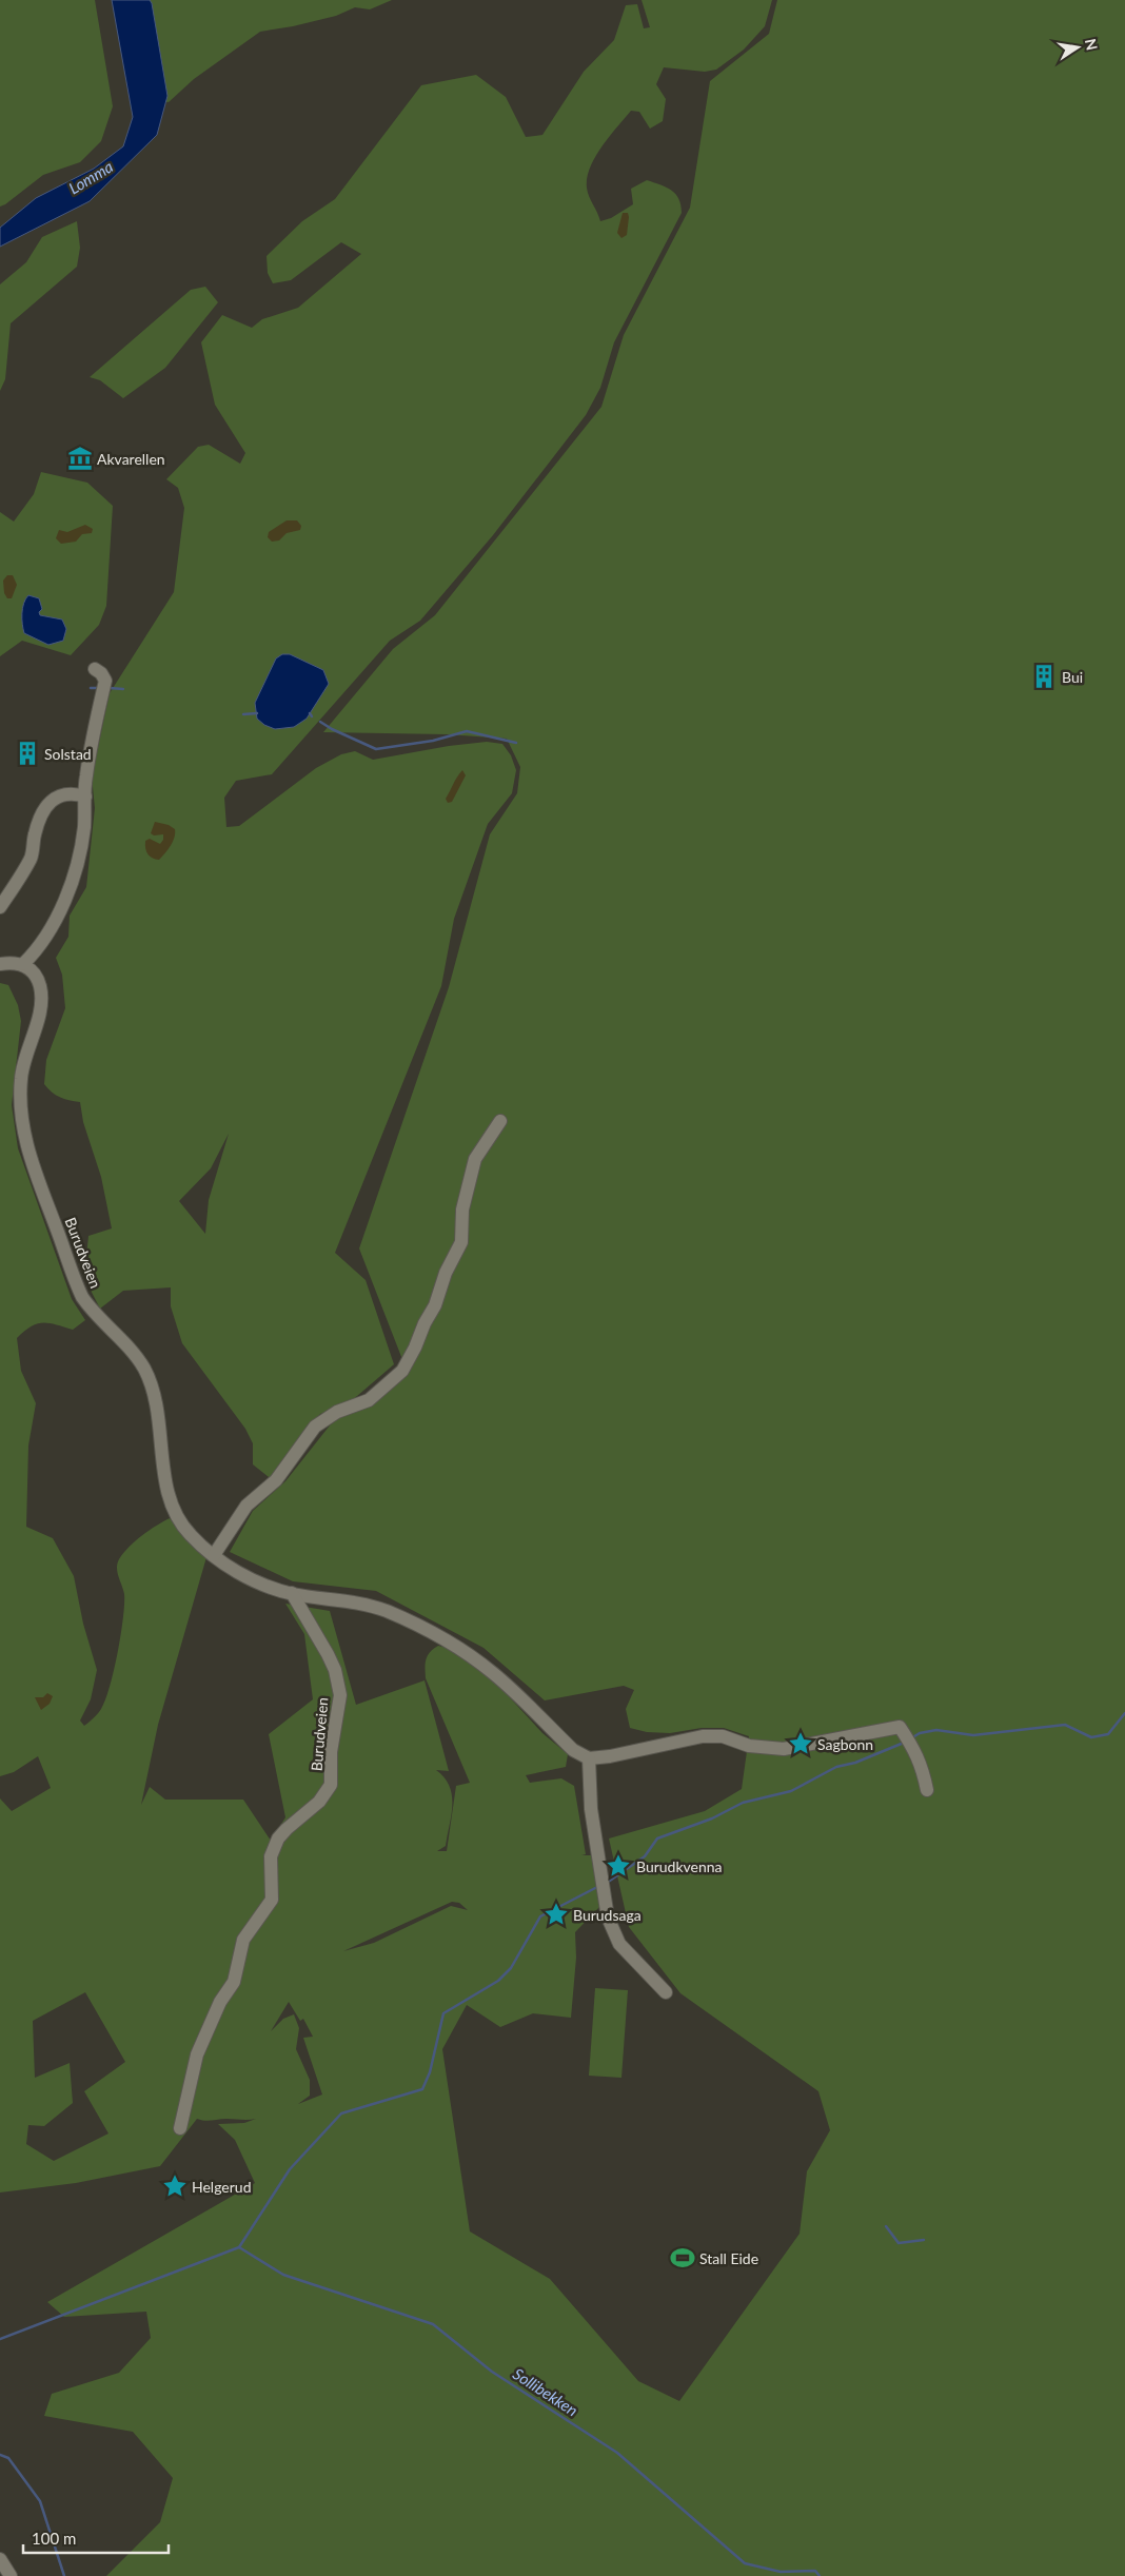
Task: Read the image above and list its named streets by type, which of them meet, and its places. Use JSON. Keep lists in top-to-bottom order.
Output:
{
  "streets": {
    "street": ["Burudveien"]
  },
  "water": ["Lomma", "Sollibekken"],
  "places": {
    "museum": ["Akvarellen"],
    "building": ["Bui", "Solstad"],
    "place": [
      "Sagbonn",
      "Burudkvenna",
      "Burudsaga",
      "Helgerud"
    ],
    "sports": ["Stall Eide"]
  },
  "scale_bar": "100 m",
  "north": "right"
}
